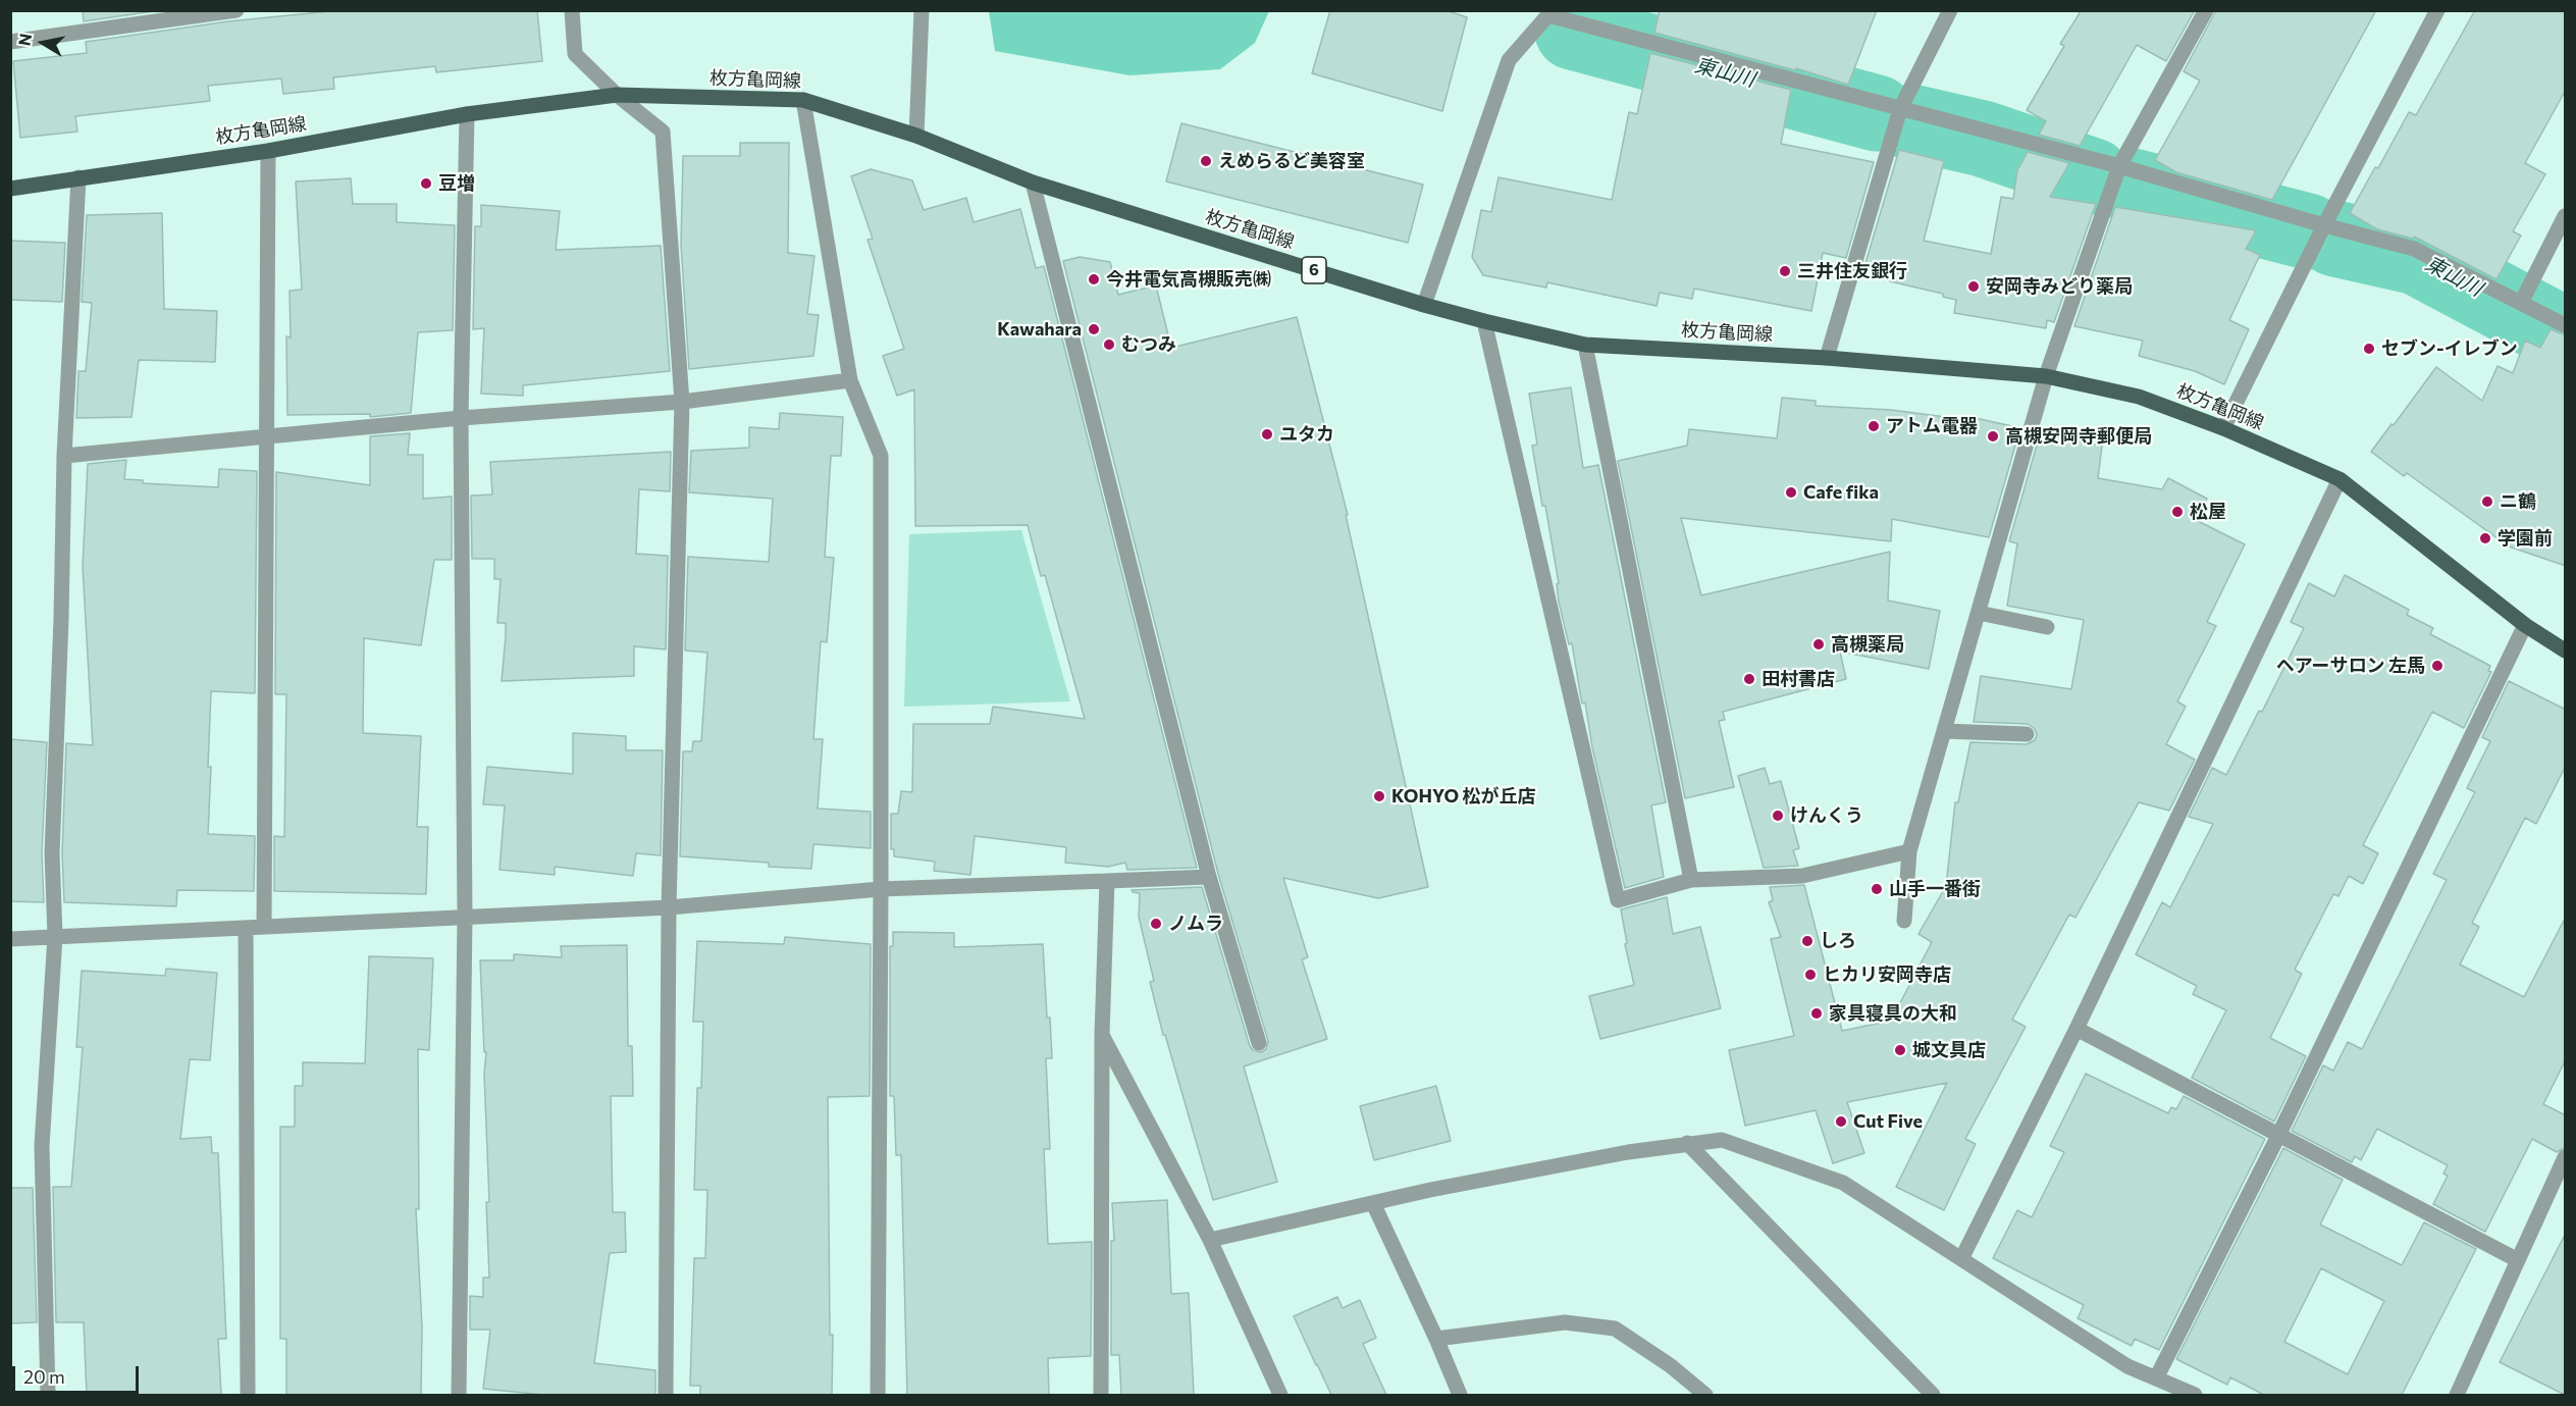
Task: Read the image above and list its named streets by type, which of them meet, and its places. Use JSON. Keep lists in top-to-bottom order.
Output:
{
  "streets": {
    "main road": ["枚方亀岡線", "6"]
  },
  "water": ["東山川"],
  "places": [
    "えめらるど美容室",
    "豆増",
    "三井住友銀行",
    "今井電気高槻販売㈱",
    "安岡寺みどり薬局",
    "Kawahara",
    "むつみ",
    "セブン-イレブン",
    "アトム電器",
    "ユタカ",
    "高槻安岡寺郵便局",
    "Cafe fika",
    "ニ鶴",
    "松屋",
    "学園前",
    "高槻薬局",
    "ヘアーサロン 左馬",
    "田村書店",
    "KOHYO 松が丘店",
    "けんくう",
    "山手一番街",
    "ノムラ",
    "しろ",
    "ヒカリ安岡寺店",
    "家具寝具の大和",
    "城文具店",
    "Cut Five"
  ],
  "scale_bar": "20 m",
  "north": "left"
}
